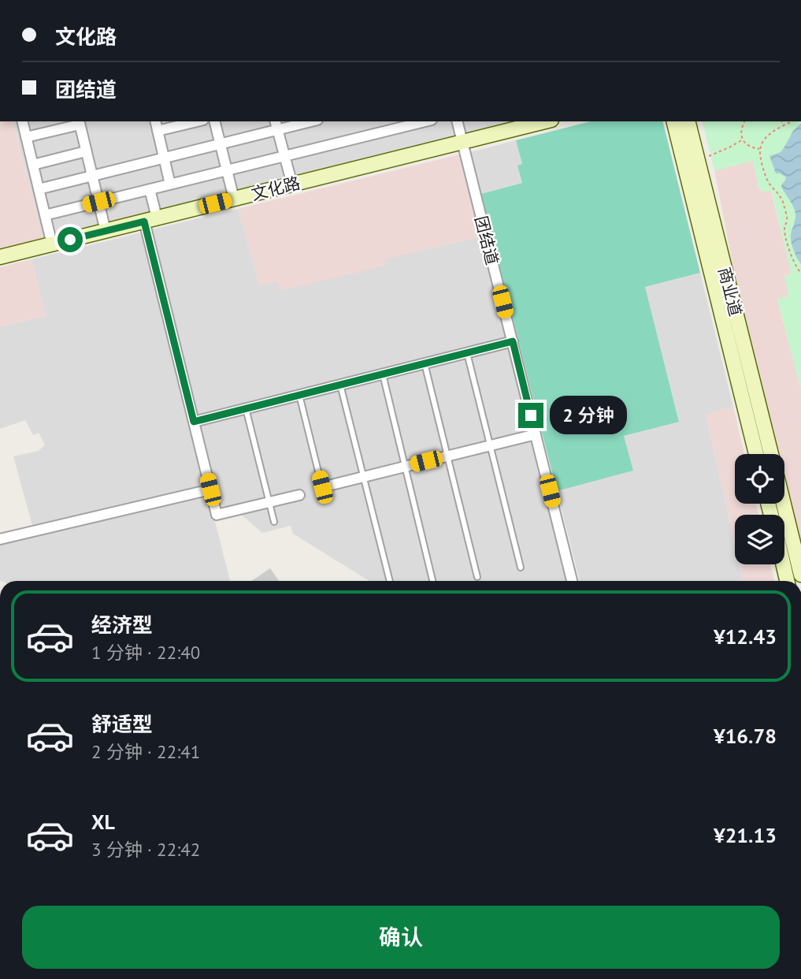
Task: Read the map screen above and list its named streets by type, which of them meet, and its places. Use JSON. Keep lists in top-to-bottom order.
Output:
{
  "streets": {
    "main road": ["文化路", "商业道"],
    "street": ["团结道"]
  },
  "crossings": [
    ["文化路", "团结道"]
  ],
  "page": {
    "banner": ["文化路", "团结道"],
    "bubble": "2 分钟",
    "list": [
      {
        "name": "经济型",
        "note": "1 分钟 · 22:40",
        "value": "¥12.43"
      },
      {
        "name": "舒适型",
        "note": "2 分钟 · 22:41",
        "value": "¥16.78"
      },
      {
        "name": "XL",
        "note": "3 分钟 · 22:42",
        "value": "¥21.13"
      }
    ],
    "buttons": "确认"
  }
}
